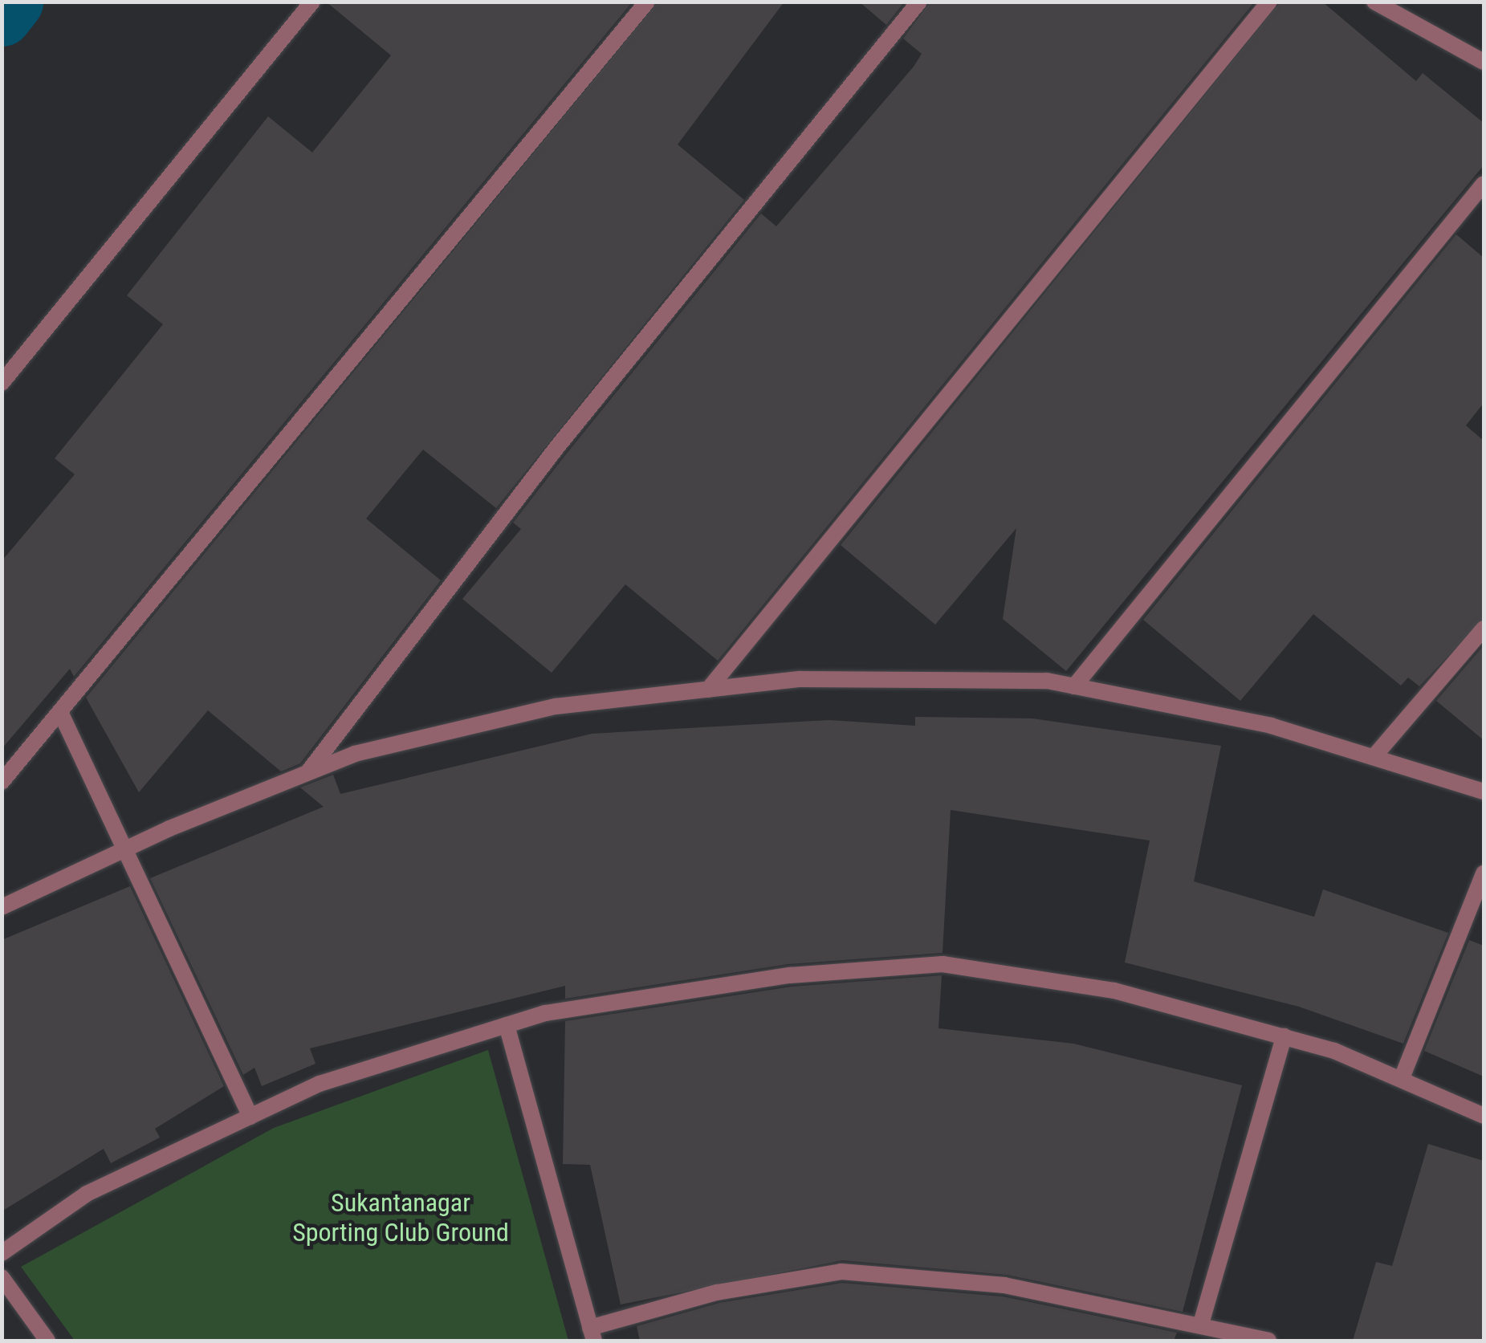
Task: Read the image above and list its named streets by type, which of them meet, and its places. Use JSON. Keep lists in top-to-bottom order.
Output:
{
  "parks": ["Sukantanagar Sporting Club Ground"]
}
